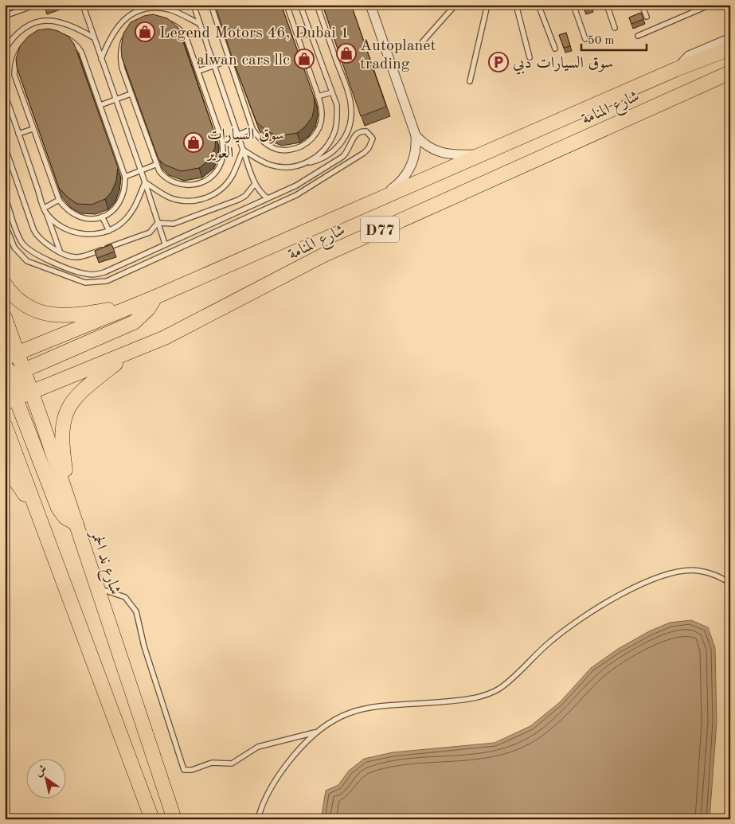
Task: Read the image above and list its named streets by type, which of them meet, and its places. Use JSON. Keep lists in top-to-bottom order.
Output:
{
  "streets": {
    "main road": ["شارع المنامة", "D77", "شارع ند الحمر"]
  },
  "crossings": [
    ["شارع المنامة", "شارع ند الحمر"]
  ],
  "places": {
    "shop": [
      "Legend Motors 46, Dubai 1",
      "Autoplanet trading",
      "alwan cars llc",
      "سوق السيارات العوير"
    ],
    "parking": ["سوق السيارات دبي"]
  },
  "scale_bar": "50 m",
  "north": "top left"
}
